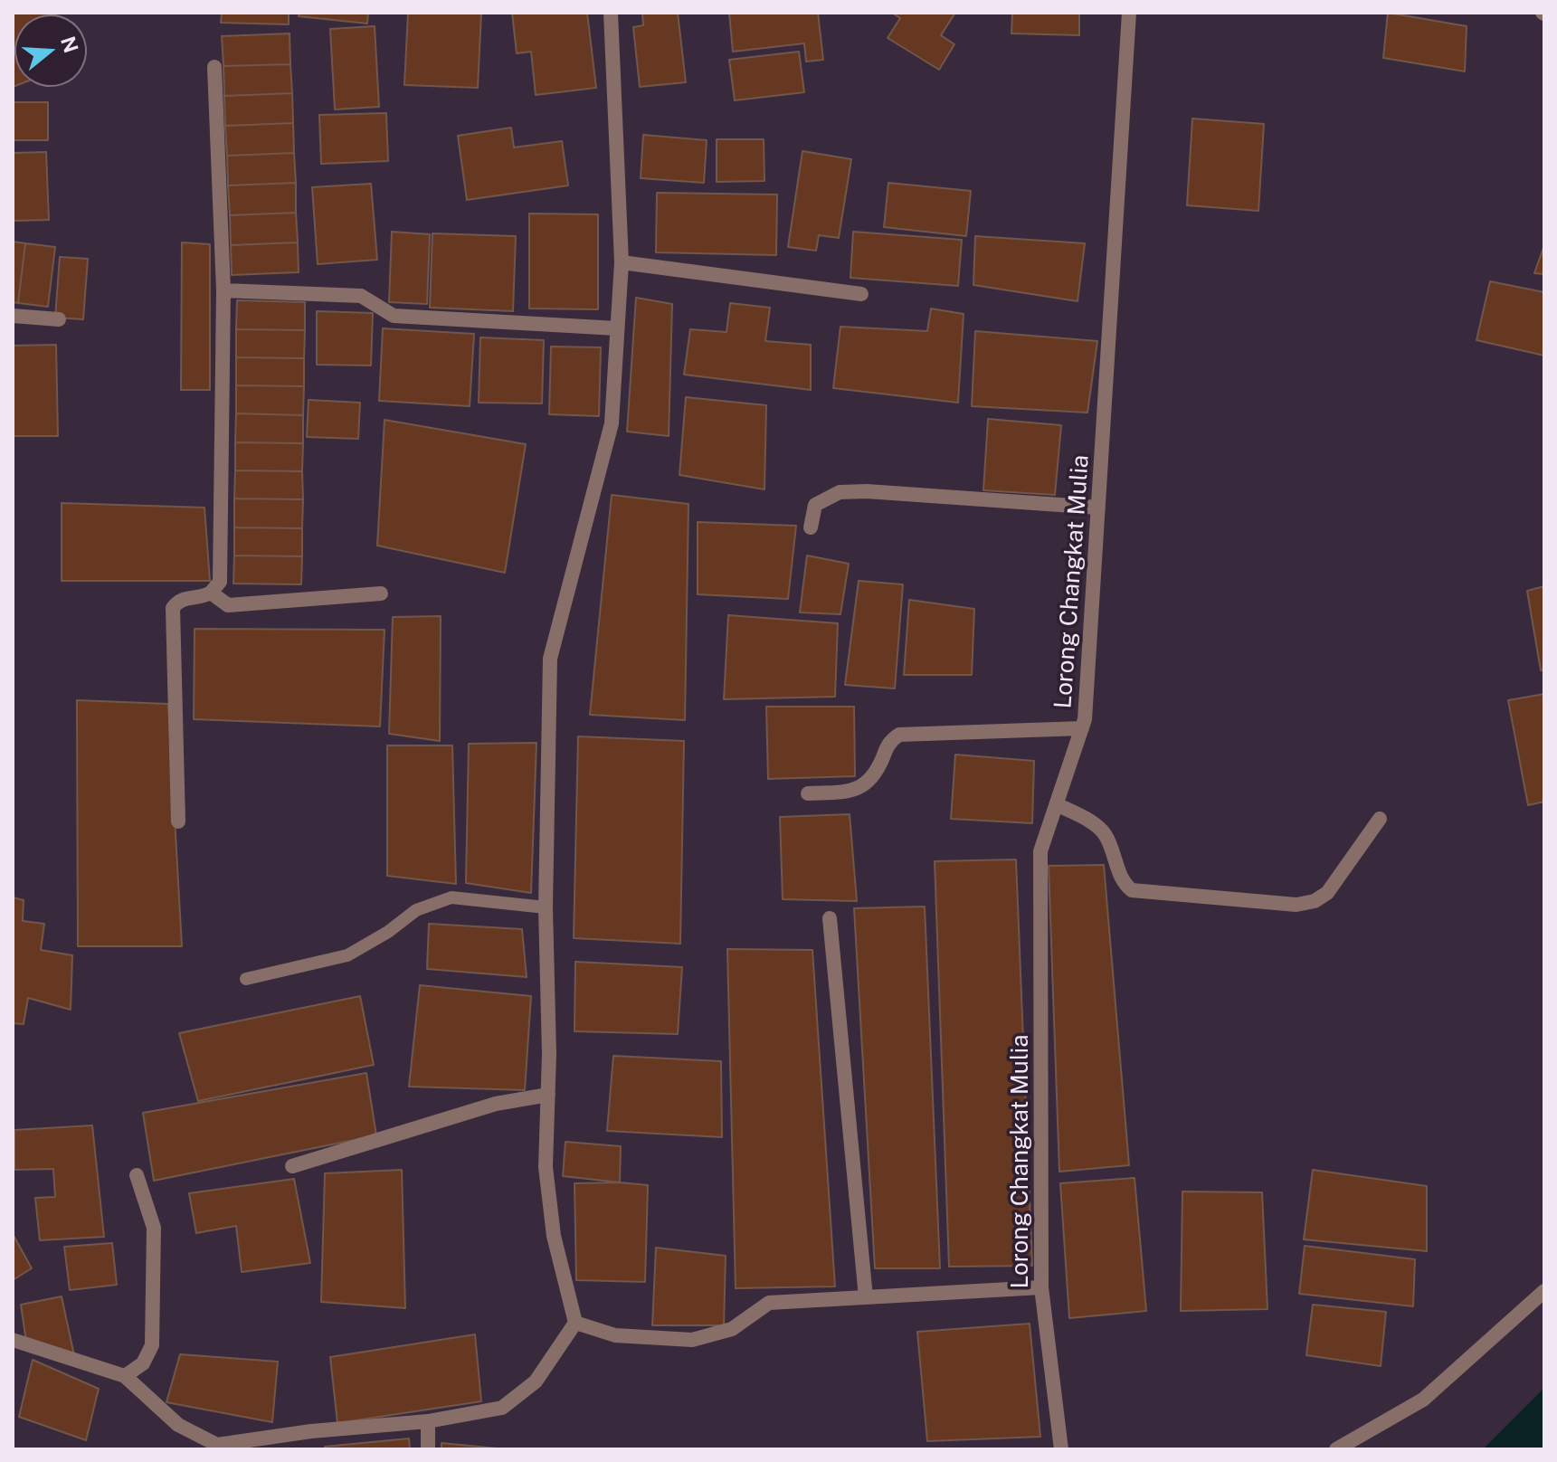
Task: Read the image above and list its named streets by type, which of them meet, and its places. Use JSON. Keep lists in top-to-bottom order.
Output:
{
  "streets": {
    "street": ["Lorong Changkat Mulia"]
  },
  "north": "right"
}
